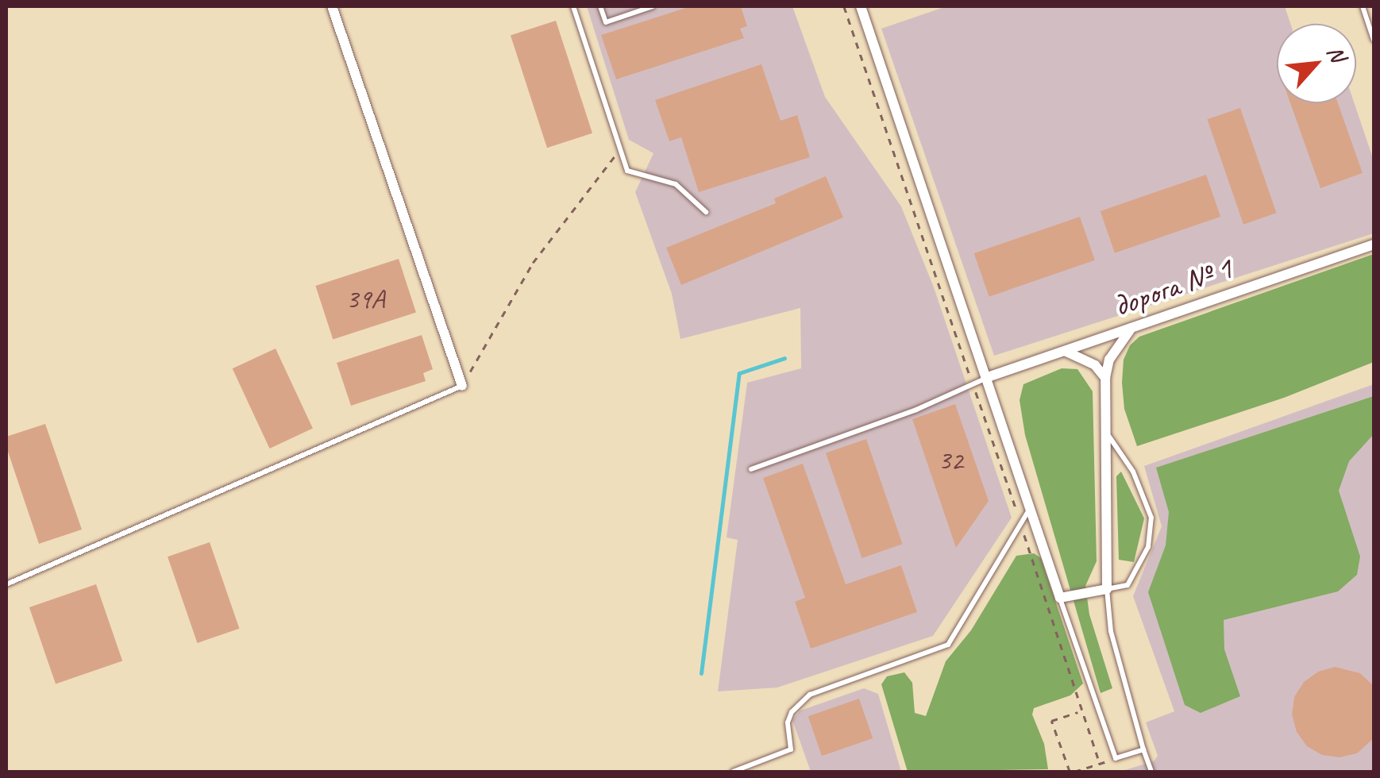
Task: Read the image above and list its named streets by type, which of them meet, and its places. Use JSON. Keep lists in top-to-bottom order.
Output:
{
  "streets": {
    "street": ["дорога № 1"]
  },
  "house_numbers": ["39А", "32"],
  "north": "top right"
}
